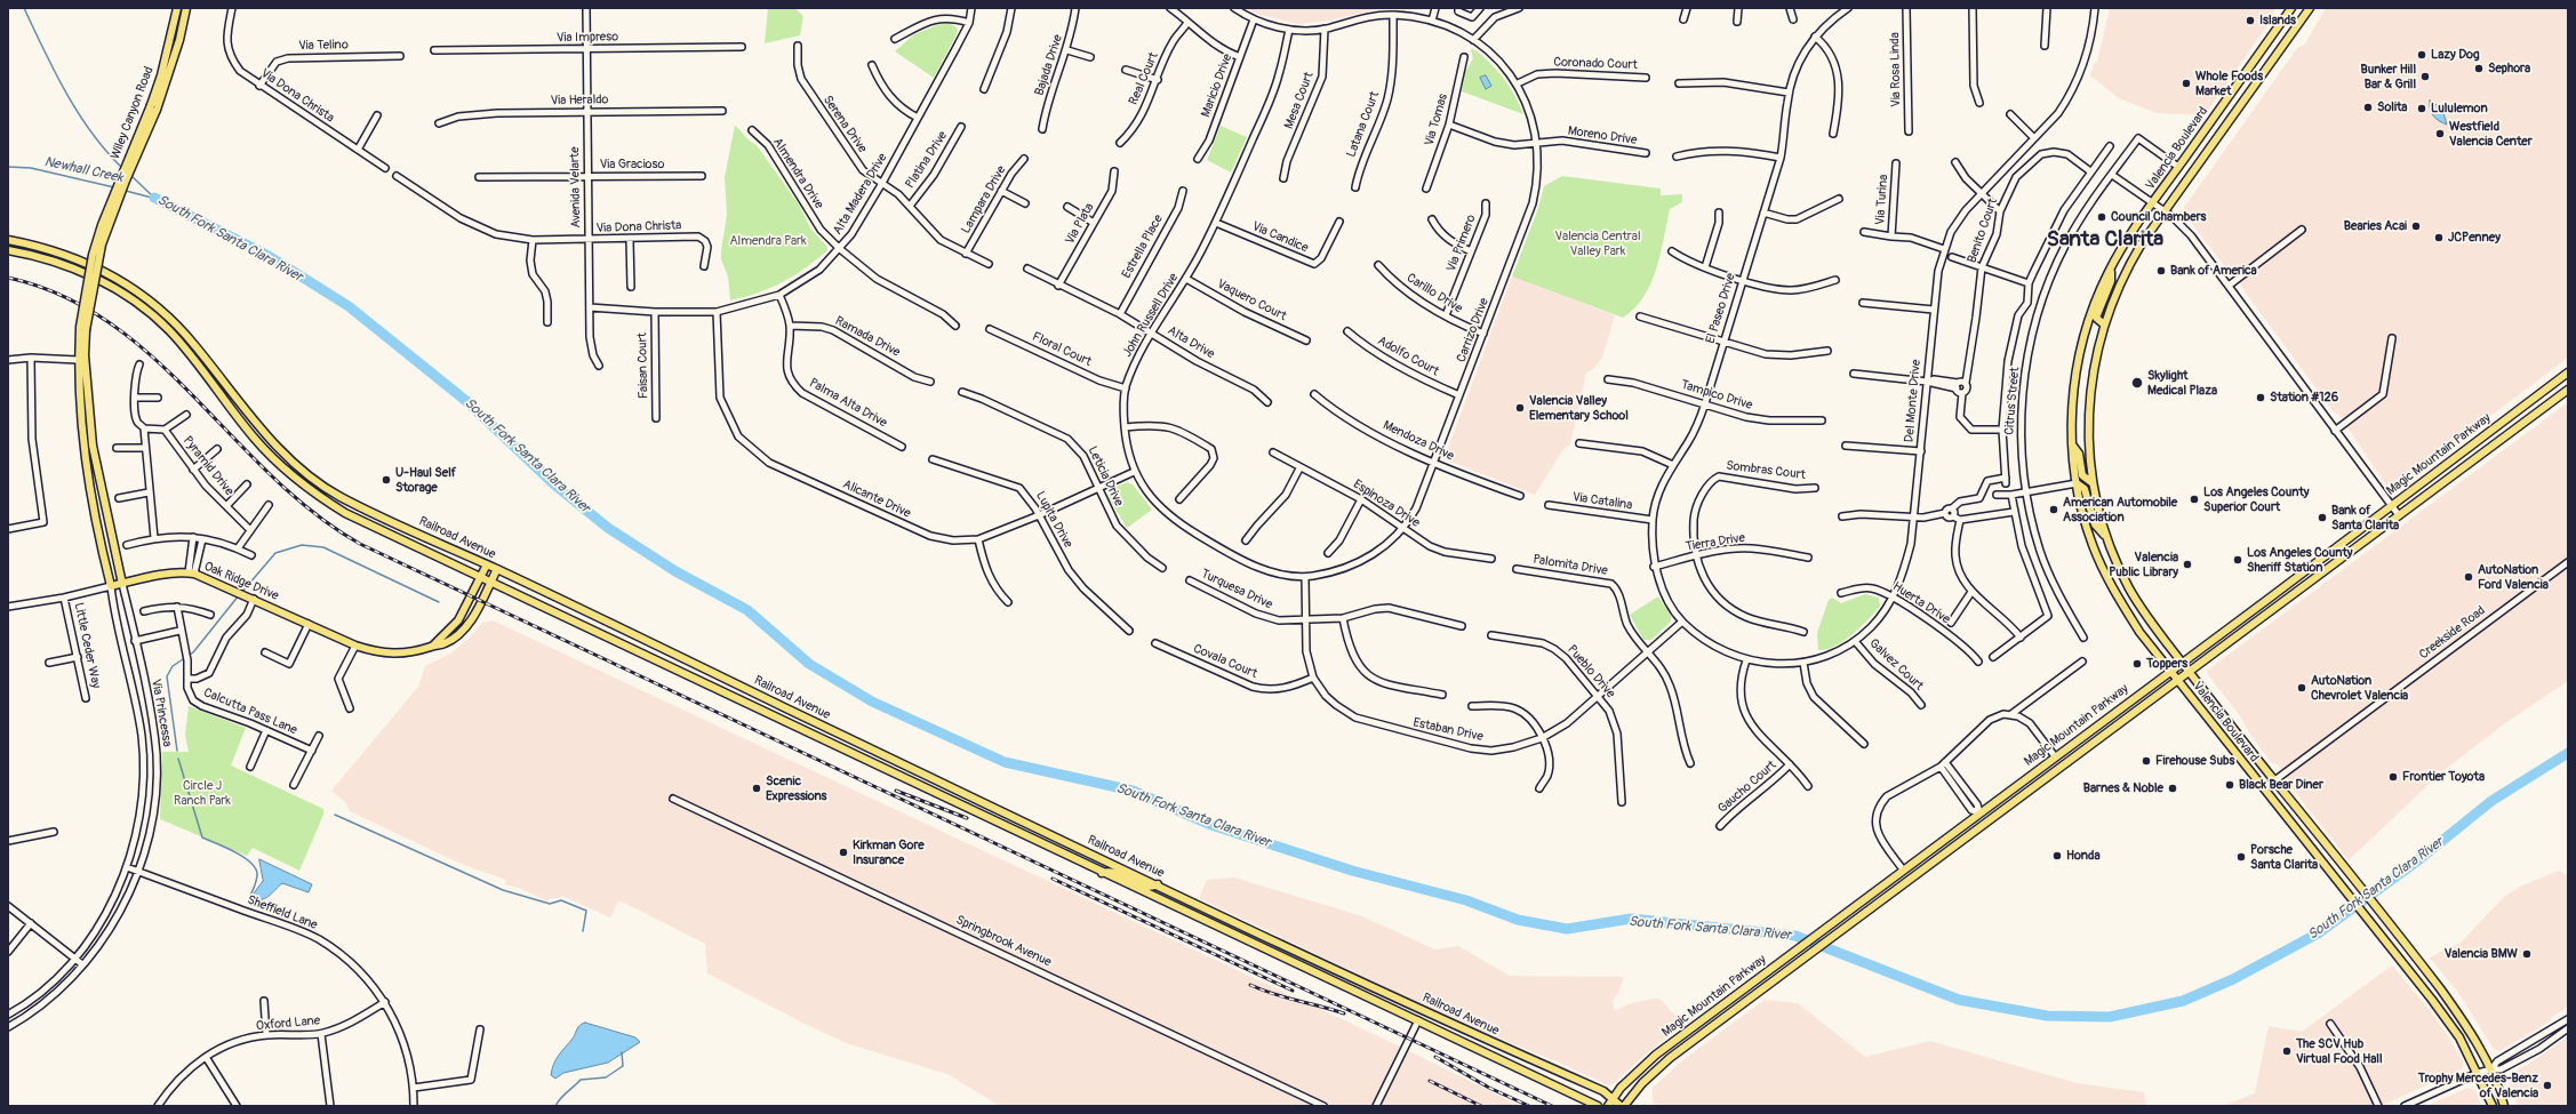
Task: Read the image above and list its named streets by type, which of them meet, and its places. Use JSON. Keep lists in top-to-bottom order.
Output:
{
  "streets": {
    "main road": [
      "Wiley Canyon Road",
      "Valencia Boulevard",
      "Magic Mountain Parkway",
      "Railroad Avenue",
      "Oak Ridge Drive",
      "Via Princessa"
    ],
    "street": [
      "Via Impreso",
      "Via Telino",
      "Coronado Court",
      "Bajada Drive",
      "Via Rosa Linda",
      "Real Court",
      "Maricio Drive",
      "Via Dona Christa",
      "Via Heraldo",
      "Mesa Court",
      "Via Tomas",
      "Serena Drive",
      "Latana Court",
      "Moreno Drive",
      "Platina Drive",
      "Via Gracioso",
      "Almendra Drive",
      "Avenida Velarte",
      "Alta Madera Drive",
      "Lampara Drive",
      "Via Turina",
      "Via Plata",
      "Benito Court",
      "Via Candice",
      "Via Primero",
      "Estrella Place",
      "Carillo Drive",
      "Vaquero Court",
      "El Paseo Drive",
      "John Russell Drive",
      "Carrizo Drive",
      "Ramada Drive",
      "Alta Drive",
      "Floral Court",
      "Adolfo Court",
      "Faisan Court",
      "Tampico Drive",
      "Del Monte Drive",
      "Citrus Street",
      "Palma Alta Drive",
      "Mendoza Drive",
      "Pyramid Drive",
      "Sombras Court",
      "Leticia Drive",
      "Alicante Drive",
      "Via Catalina",
      "Espinoza Drive",
      "Lupita Drive",
      "Tierra Drive",
      "Palomita Drive",
      "Turquesa Drive",
      "Huerta Drive",
      "Creekside Road",
      "Little Ceder Way",
      "Covala Court",
      "Galvez Court",
      "Pueblo Drive",
      "Calcutta Pass Lane",
      "Estaban Drive",
      "Gaucho Court",
      "Sheffield Lane",
      "Springbrook Avenue",
      "Oxford Lane"
    ]
  },
  "crossings": [
    ["Via Impreso", "Avenida Velarte"],
    ["Via Telino", "Via Dona Christa"],
    ["Coronado Court", "Carrizo Drive"],
    ["Maricio Drive", "Carrizo Drive"],
    ["Via Dona Christa", "Avenida Velarte"],
    ["Via Heraldo", "Avenida Velarte"],
    ["Mesa Court", "Carrizo Drive"],
    ["Wiley Canyon Road", "Via Princessa"],
    ["Via Tomas", "Moreno Drive"],
    ["Serena Drive", "Platina Drive"],
    ["Serena Drive", "Alta Madera Drive"],
    ["Serena Drive", "Lampara Drive"],
    ["Latana Court", "Carrizo Drive"],
    ["Moreno Drive", "Carrizo Drive"],
    ["Valencia Boulevard", "Citrus Street"],
    ["Valencia Boulevard", "Magic Mountain Parkway"],
    ["Valencia Boulevard", "Creekside Road"],
    ["Via Gracioso", "Avenida Velarte"],
    ["Almendra Drive", "Alta Madera Drive"],
    ["Avenida Velarte", "Alta Madera Drive"],
    ["Alta Madera Drive", "Faisan Court"],
    ["Alta Madera Drive", "Palma Alta Drive"],
    ["Alta Madera Drive", "Alicante Drive"],
    ["Via Plata", "Alta Drive"],
    ["Via Candice", "John Russell Drive"],
    ["Via Primero", "Carillo Drive"],
    ["Estrella Place", "Alta Drive"],
    ["Carillo Drive", "Carrizo Drive"],
    ["Vaquero Court", "John Russell Drive"],
    ["El Paseo Drive", "Tampico Drive"],
    ["El Paseo Drive", "Del Monte Drive"],
    ["El Paseo Drive", "Via Catalina"],
    ["El Paseo Drive", "Tierra Drive"],
    ["El Paseo Drive", "Estaban Drive"],
    ["John Russell Drive", "Carrizo Drive"],
    ["John Russell Drive", "Alta Drive"],
    ["John Russell Drive", "Floral Court"],
    ["John Russell Drive", "Alicante Drive"],
    ["Carrizo Drive", "Adolfo Court"],
    ["Carrizo Drive", "Mendoza Drive"],
    ["Carrizo Drive", "Espinoza Drive"],
    ["Carrizo Drive", "Estaban Drive"],
    ["Ramada Drive", "Palma Alta Drive"],
    ["Del Monte Drive", "Huerta Drive"],
    ["Del Monte Drive", "Galvez Court"],
    ["Del Monte Drive", "Estaban Drive"],
    ["Magic Mountain Parkway", "Railroad Avenue"],
    ["Sombras Court", "Tierra Drive"],
    ["Leticia Drive", "Alicante Drive"],
    ["Alicante Drive", "Lupita Drive"],
    ["Railroad Avenue", "Oak Ridge Drive"],
    ["Palomita Drive", "Estaban Drive"],
    ["Oak Ridge Drive", "Little Ceder Way"],
    ["Oak Ridge Drive", "Via Princessa"],
    ["Turquesa Drive", "Estaban Drive"],
    ["Covala Court", "Estaban Drive"],
    ["Pueblo Drive", "Estaban Drive"],
    ["Via Princessa", "Sheffield Lane"],
    ["Sheffield Lane", "Oxford Lane"]
  ],
  "districts": ["Santa Clarita"],
  "water": ["Newhall Creek", "South Fork Santa Clara River"],
  "parks": ["Valencia Central Valley Park", "Almendra Park", "Circle J Ranch Park"],
  "places": [
    "Islands",
    "Lazy Dog",
    "Sephora",
    "Bunker Hill Bar & Grill",
    "Whole Foods Market",
    "Solita",
    "Lululemon",
    "Westfield Valencia Center",
    "Council Chambers",
    "Bearies Acai",
    "JCPenney",
    "Bank of America",
    "Skylight Medical Plaza",
    "Station #126",
    "Valencia Valley Elementary School",
    "U-Haul Self Storage",
    "Los Angeles County Superior Court",
    "American Automobile Association",
    "Bank of Santa Clarita",
    "Los Angeles County Sheriff Station",
    "Valencia Public Library",
    "AutoNation Ford Valencia",
    "Toppers",
    "AutoNation Chevrolet Valencia",
    "Firehouse Subs",
    "Frontier Toyota",
    "Black Bear Diner",
    "Scenic Expressions",
    "Barnes & Noble",
    "Kirkman Gore Insurance",
    "Honda",
    "Porsche Santa Clarita",
    "Valencia BMW",
    "The SCV Hub Virtual Food Hall",
    "Trophy Mercedes-Benz of Valencia"
  ]
}
